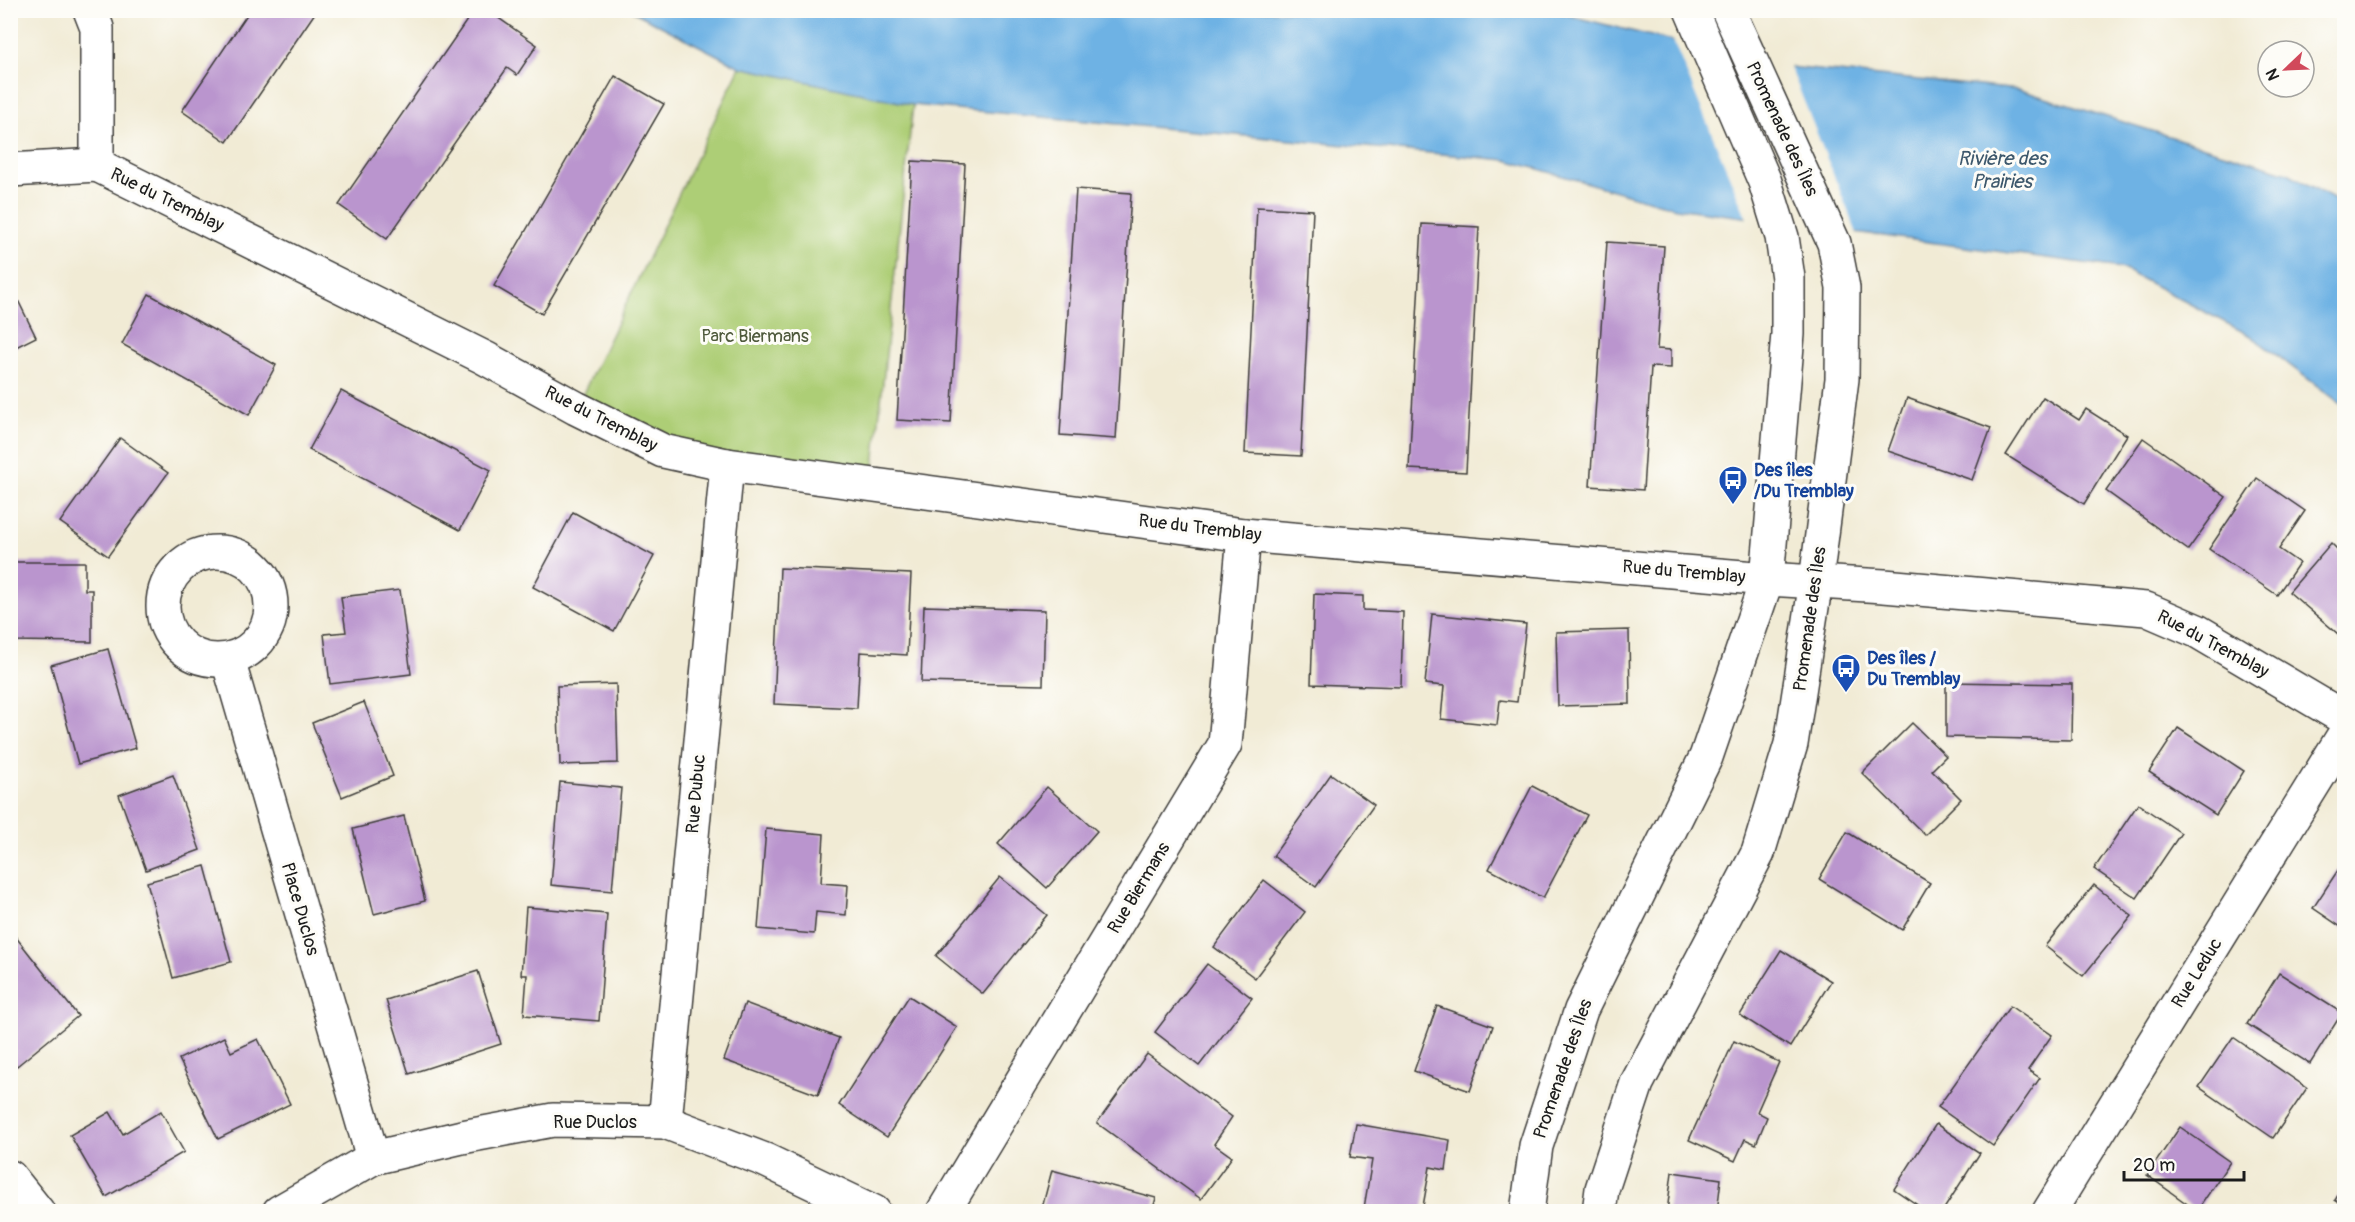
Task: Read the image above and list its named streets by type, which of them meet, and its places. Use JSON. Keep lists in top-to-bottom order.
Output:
{
  "streets": {
    "street": [
      "Promenade des Îles",
      "Rue du Tremblay",
      "Rue Dubuc",
      "Rue Biermans",
      "Place Duclos",
      "Rue Leduc",
      "Rue Duclos"
    ]
  },
  "crossings": [
    ["Promenade des Îles", "Rue du Tremblay"],
    ["Rue du Tremblay", "Rue Dubuc"],
    ["Rue du Tremblay", "Rue Biermans"],
    ["Rue Dubuc", "Rue Duclos"],
    ["Place Duclos", "Rue Duclos"]
  ],
  "water": ["Rivière des Prairies"],
  "parks": ["Parc Biermans"],
  "places": {
    "bus stop": ["Des îles /Du Tremblay", "Des îles / Du Tremblay"]
  },
  "scale_bar": "20 m",
  "north": "bottom left"
}
